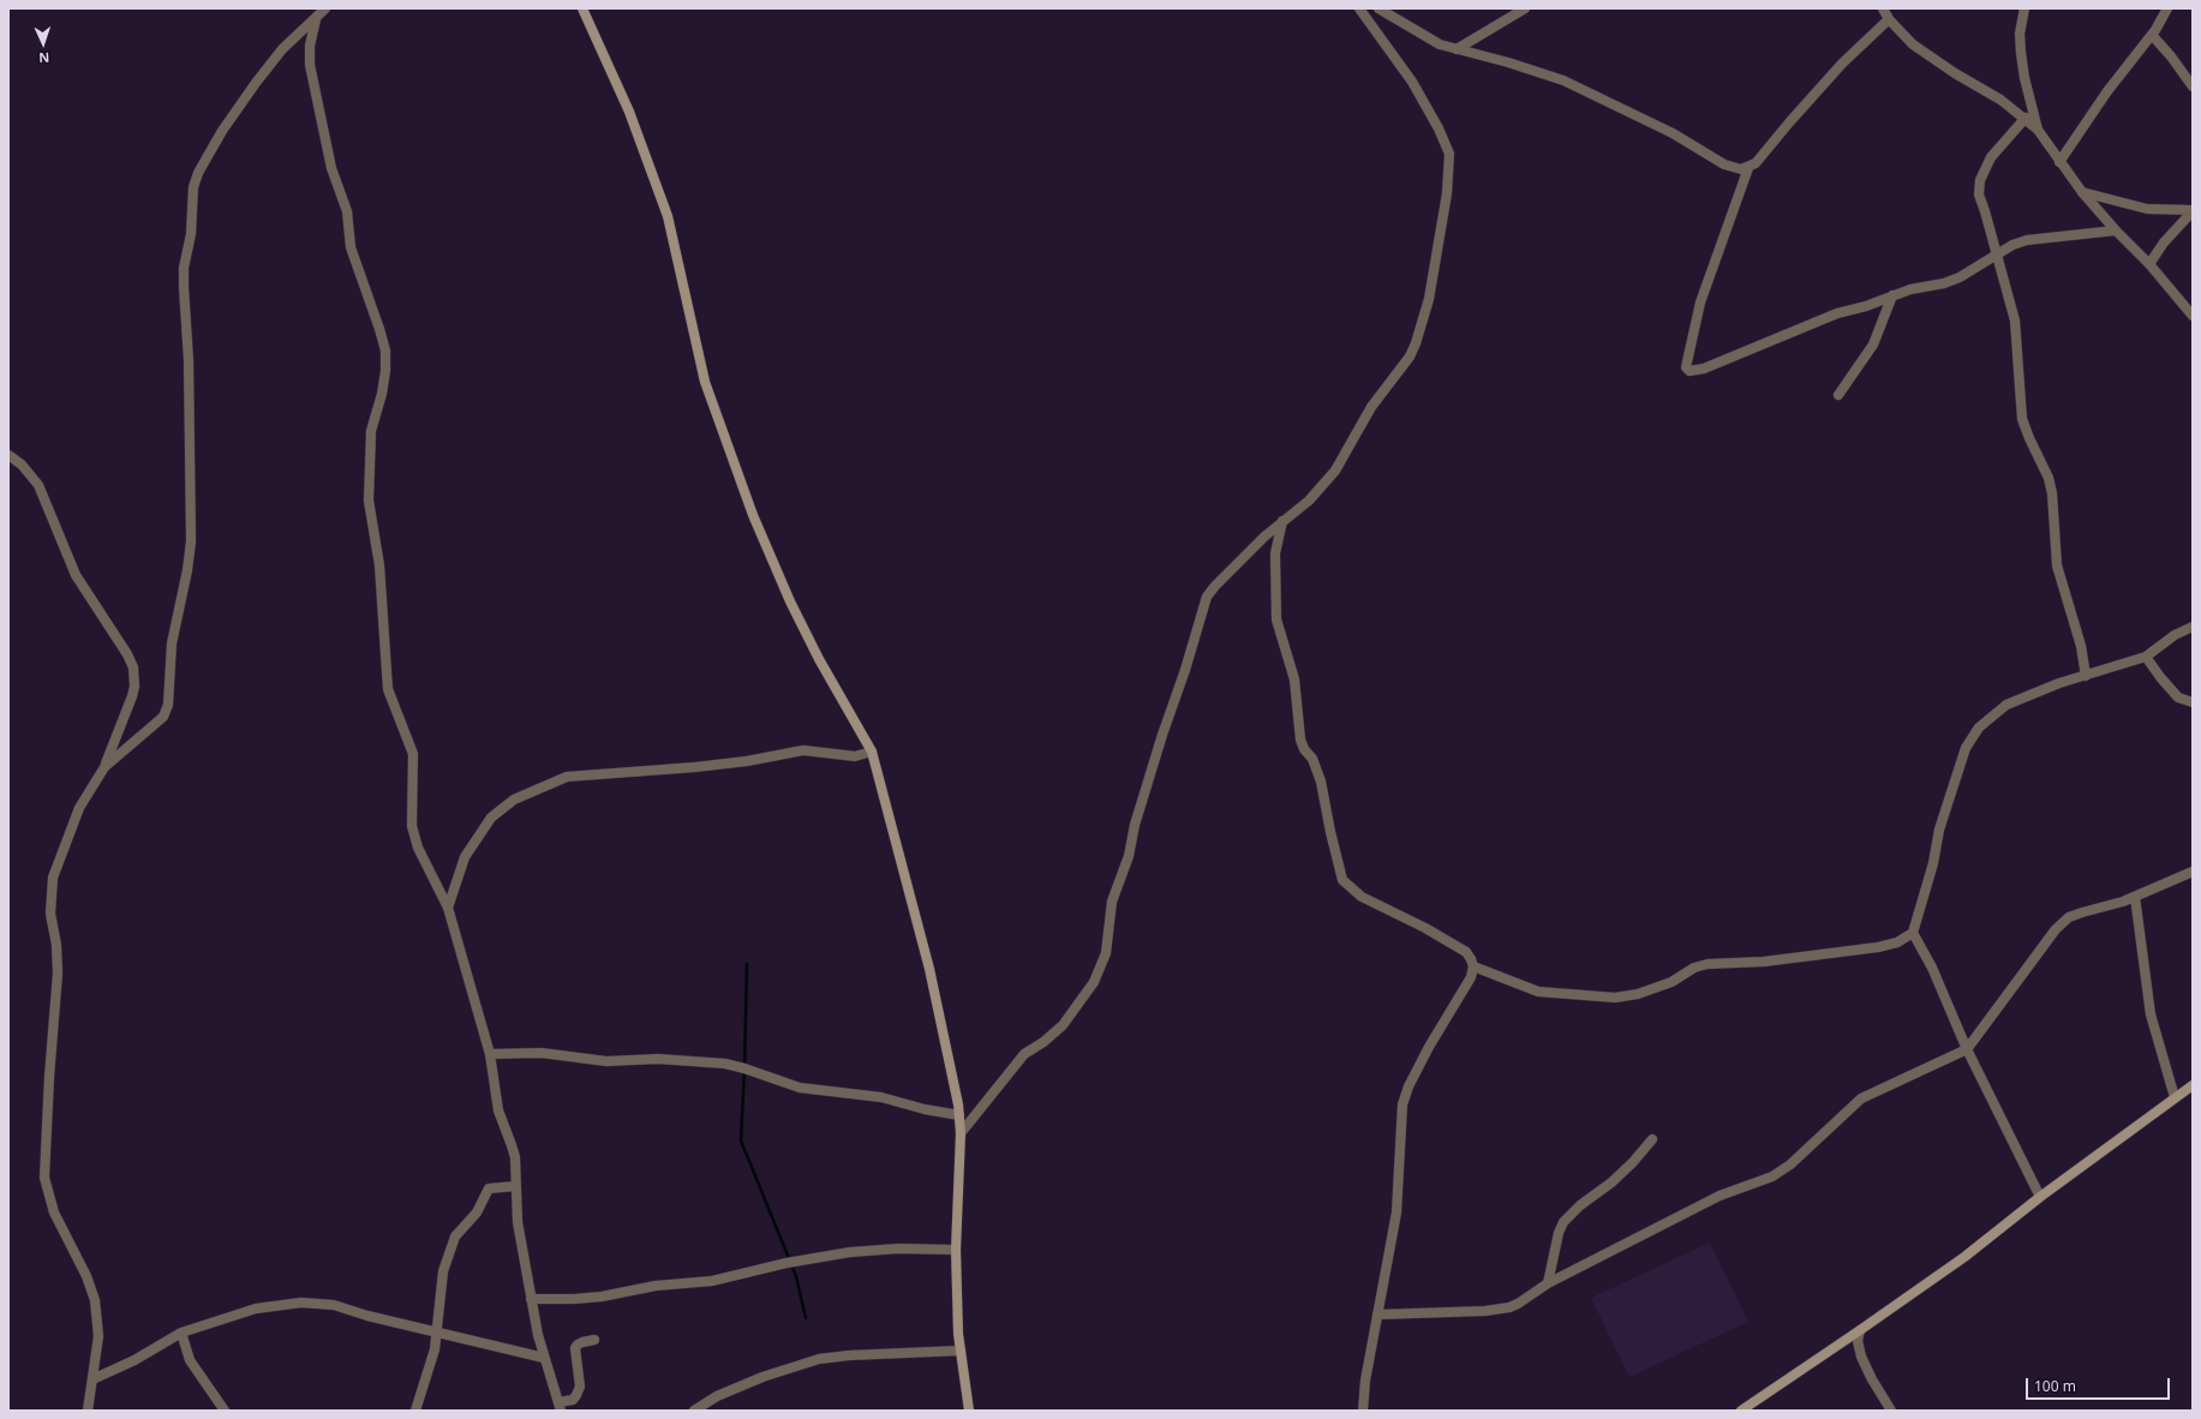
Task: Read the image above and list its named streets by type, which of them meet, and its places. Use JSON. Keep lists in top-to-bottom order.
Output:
{
  "scale_bar": "100 m",
  "north": "bottom"
}
